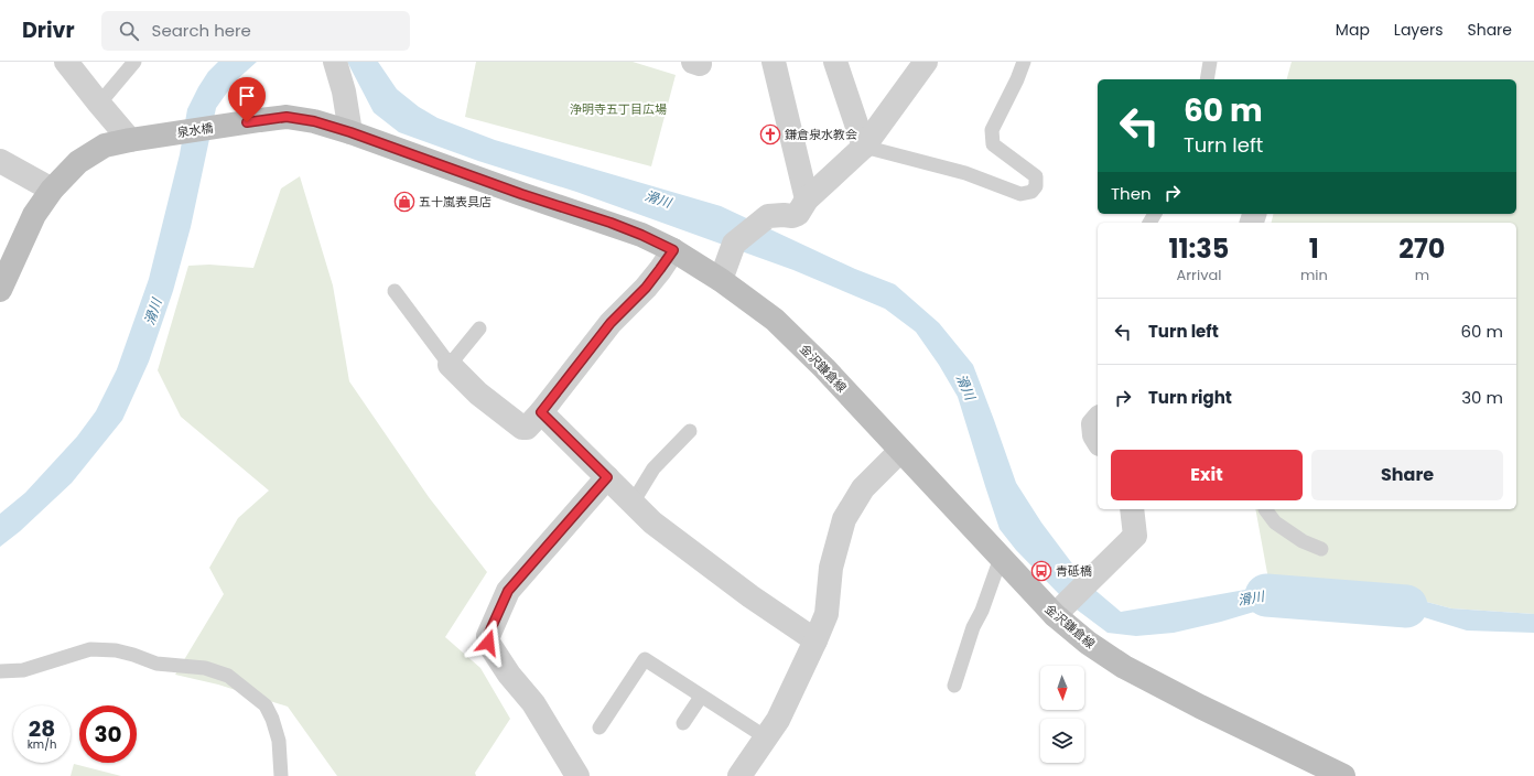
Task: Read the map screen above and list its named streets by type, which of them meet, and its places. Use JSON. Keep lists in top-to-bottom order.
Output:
{
  "streets": {
    "main road": ["泉水橋", "金沢鎌倉線"]
  },
  "crossings": [
    ["泉水橋", "金沢鎌倉線"]
  ],
  "water": ["滑川"],
  "parks": ["浄明寺五丁目広場"],
  "places": {
    "church": ["鎌倉泉水教会"],
    "shop": ["五十嵐表具店"],
    "bus stop": ["青砥橋"]
  },
  "north": "bottom",
  "page": {
    "header": "Drivr",
    "search": "Search here",
    "nav": ["Map", "Layers", "Share"],
    "turn": ["60 m", "Turn left"],
    "then": "Then",
    "eta": [
      "11:35",
      "Arrival",
      "1",
      "min",
      "270",
      "m"
    ],
    "list": [
      {
        "name": "Turn left",
        "value": "60 m"
      },
      {
        "name": "Turn right",
        "value": "30 m"
      }
    ],
    "buttons": ["Exit", "Share"],
    "speed": "28 km/h",
    "limit": "30"
  }
}
